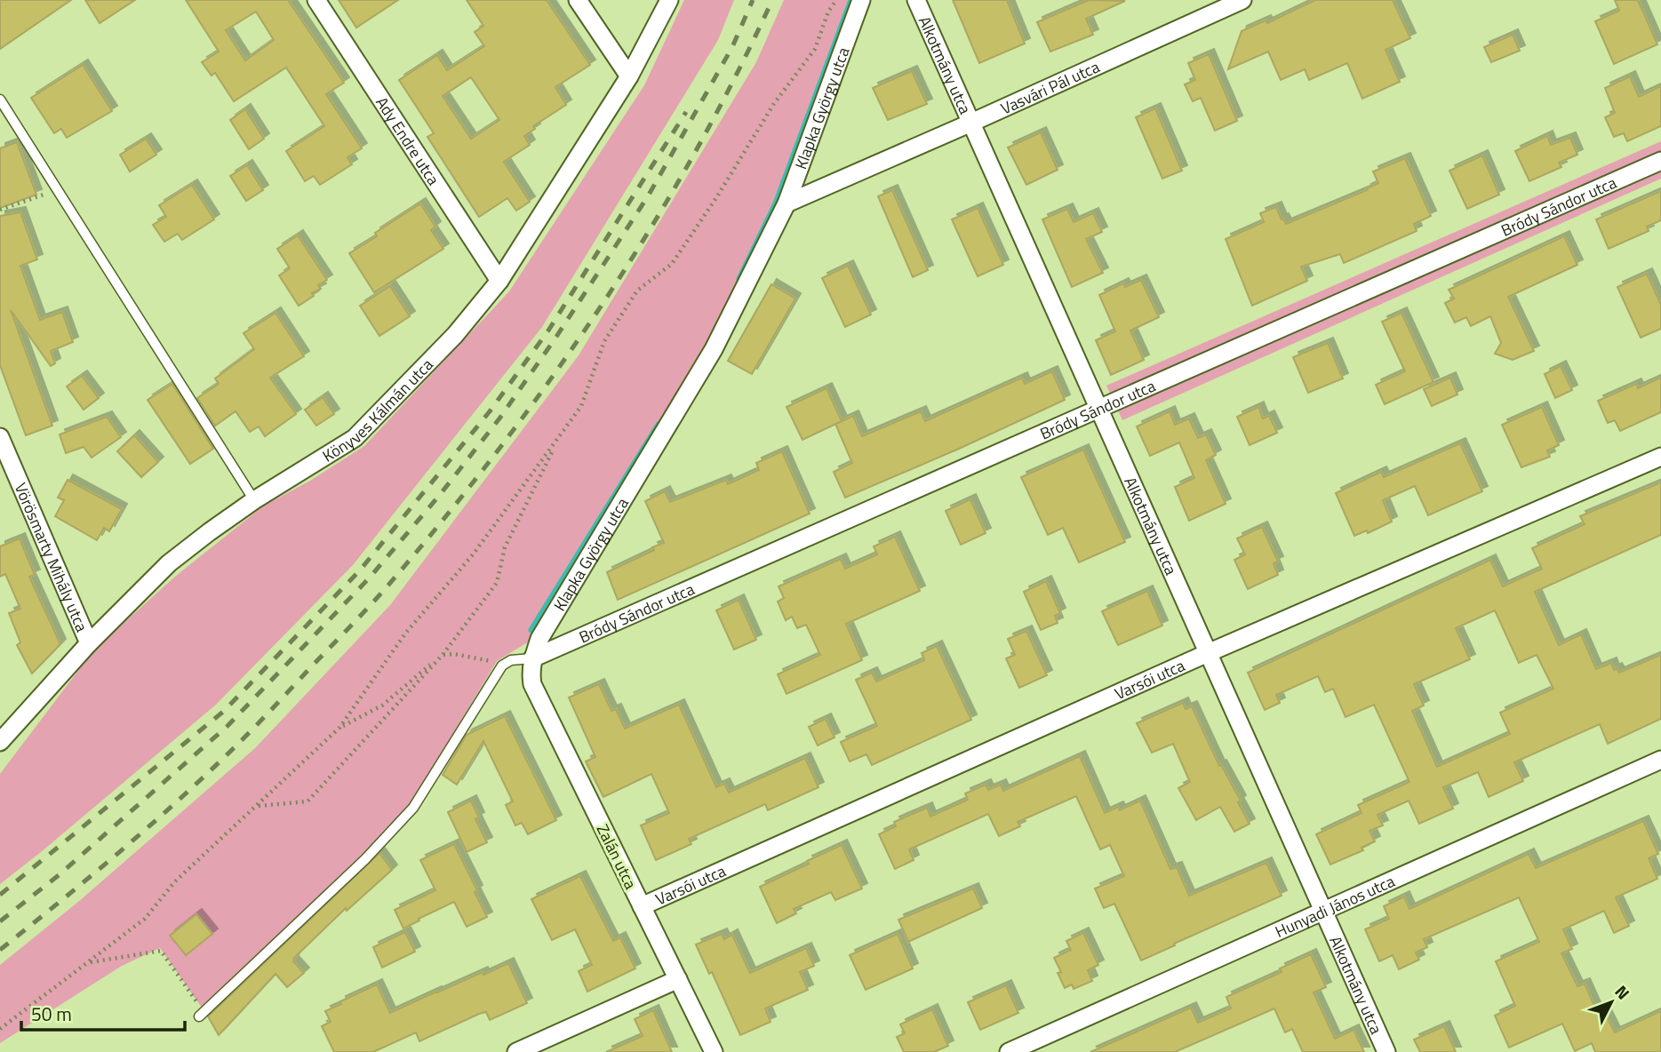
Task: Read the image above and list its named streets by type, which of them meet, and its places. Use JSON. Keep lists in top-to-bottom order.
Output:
{
  "streets": {
    "street": [
      "Alkotmány utca",
      "Vasvári Pál utca",
      "Klapka György utca",
      "Ady Endre utca",
      "Bródy Sándor utca",
      "Könyves Kálmán utca",
      "Vörösmarty Mihály utca",
      "Varsói utca",
      "Zalán utca",
      "Hunyadi János utca"
    ]
  },
  "crossings": [
    ["Alkotmány utca", "Vasvári Pál utca"],
    ["Alkotmány utca", "Bródy Sándor utca"],
    ["Alkotmány utca", "Varsói utca"],
    ["Alkotmány utca", "Hunyadi János utca"],
    ["Vasvári Pál utca", "Klapka György utca"],
    ["Klapka György utca", "Bródy Sándor utca"],
    ["Klapka György utca", "Zalán utca"],
    ["Ady Endre utca", "Könyves Kálmán utca"],
    ["Bródy Sándor utca", "Zalán utca"],
    ["Könyves Kálmán utca", "Vörösmarty Mihály utca"],
    ["Varsói utca", "Zalán utca"]
  ],
  "scale_bar": "50 m",
  "north": "top right"
}
